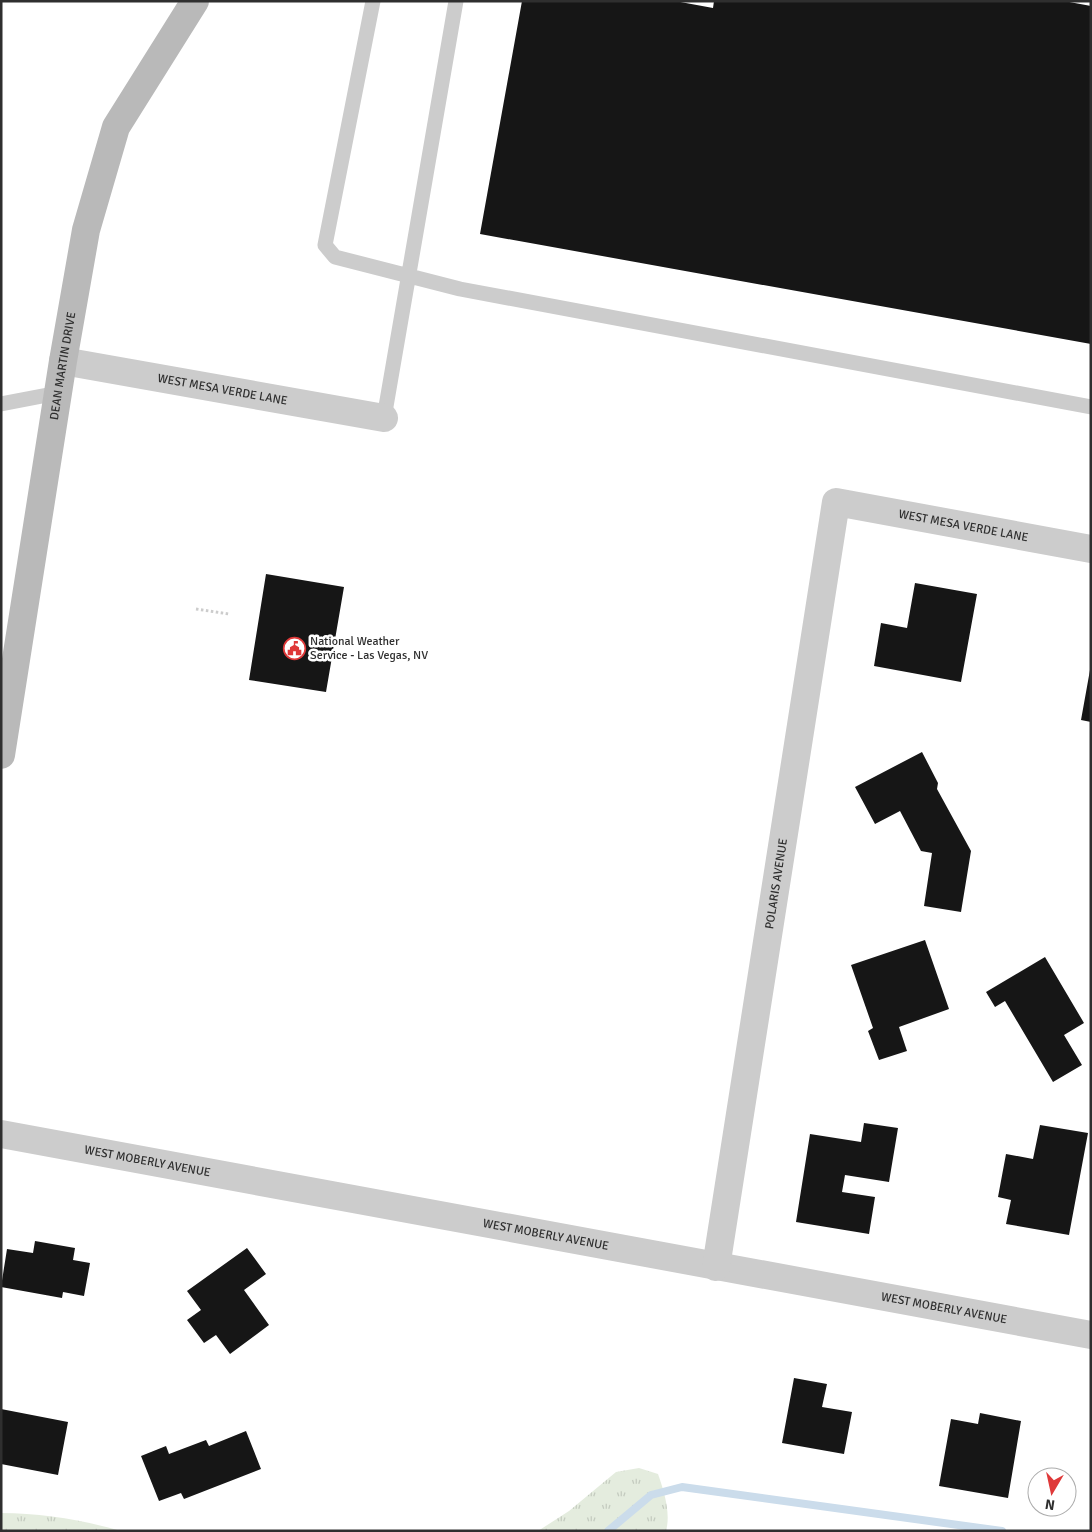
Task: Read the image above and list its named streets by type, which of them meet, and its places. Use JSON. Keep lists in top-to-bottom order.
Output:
{
  "streets": {
    "main road": ["DEAN MARTIN DRIVE"],
    "street": ["WEST MESA VERDE LANE", "POLARIS AVENUE", "WEST MOBERLY AVENUE"]
  },
  "crossings": [
    ["DEAN MARTIN DRIVE", "WEST MESA VERDE LANE"],
    ["WEST MESA VERDE LANE", "POLARIS AVENUE"],
    ["POLARIS AVENUE", "WEST MOBERLY AVENUE"]
  ],
  "places": {
    "public building": ["National Weather Service - Las Vegas, NV"]
  },
  "north": "bottom"
}
